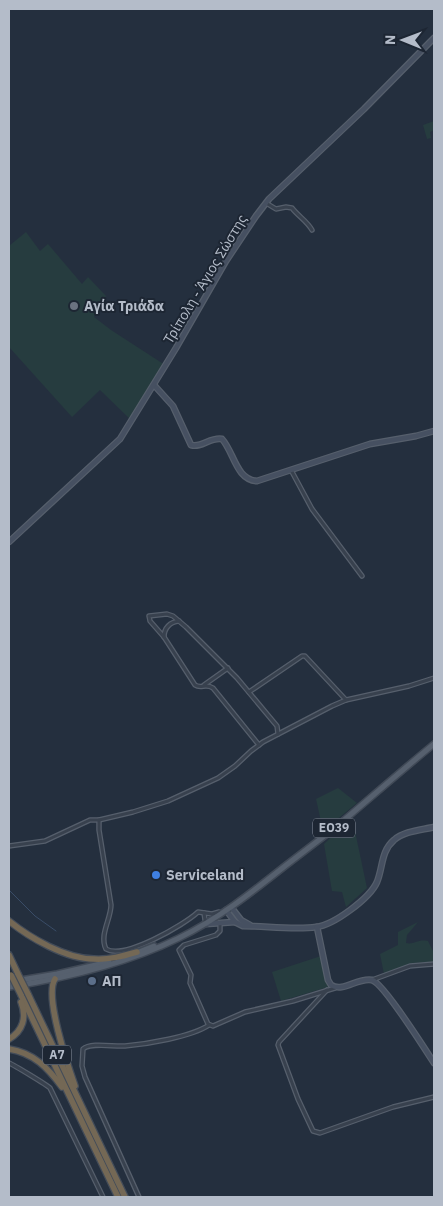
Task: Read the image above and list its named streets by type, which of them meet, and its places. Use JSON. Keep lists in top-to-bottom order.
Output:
{
  "streets": {
    "highway": ["Α7"],
    "main road": ["Τρίπολη - Άγιος Σώστης", "ΕΟ39"]
  },
  "places": ["Αγία Τριάδα", "Serviceland", "ΑΠ"],
  "north": "left"
}
